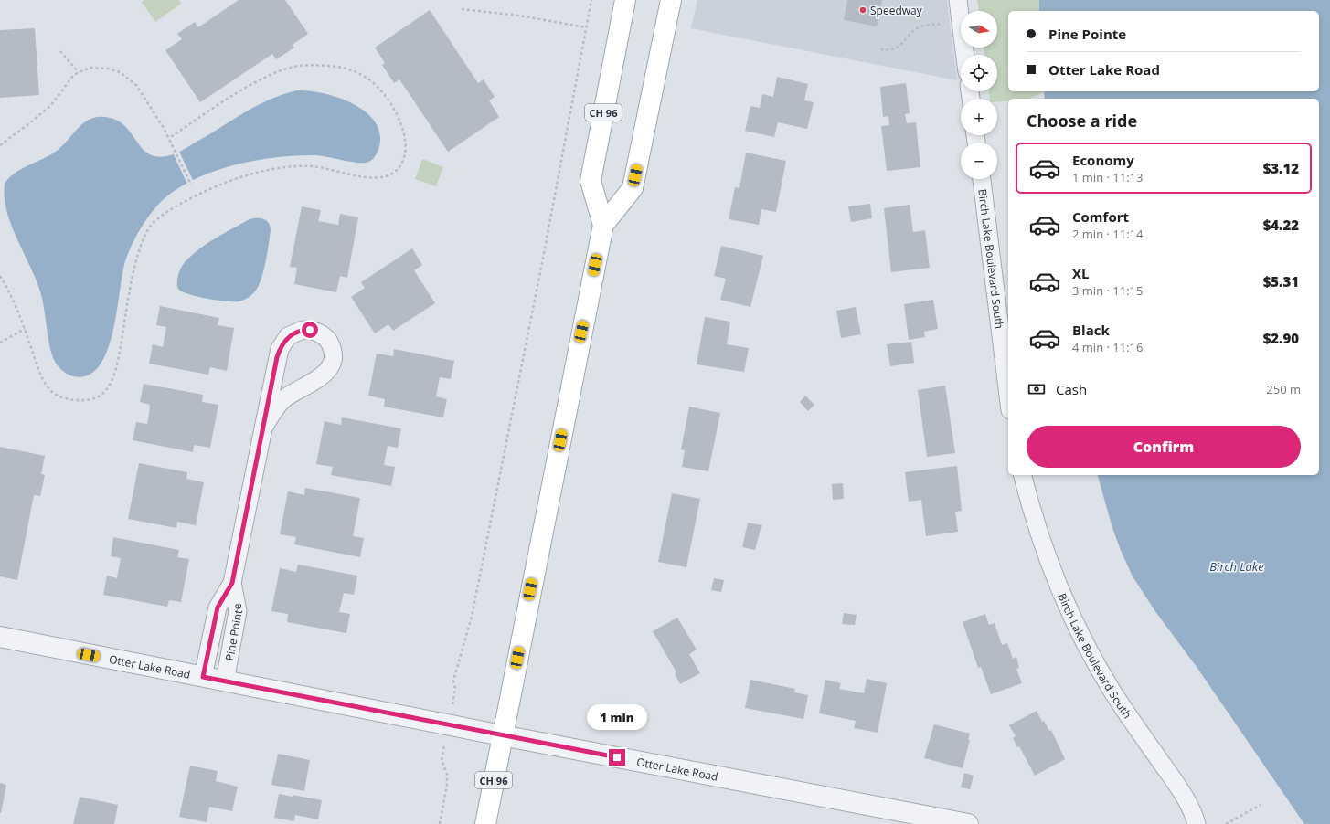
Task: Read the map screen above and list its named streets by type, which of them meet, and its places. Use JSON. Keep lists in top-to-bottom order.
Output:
{
  "streets": {
    "main road": ["CH 96"],
    "street": ["Birch Lake Boulevard South", "Pine Pointe", "Otter Lake Road"]
  },
  "crossings": [
    ["CH 96", "Otter Lake Road"],
    ["Pine Pointe", "Otter Lake Road"]
  ],
  "water": ["Birch Lake"],
  "places": ["Speedway"],
  "north": "right",
  "page": {
    "map_buttons": ["+", "−"],
    "banner": ["Pine Pointe", "Otter Lake Road"],
    "heading": "Choose a ride",
    "list": [
      {
        "name": "Economy",
        "note": "1 min · 11:13",
        "value": "$3.12"
      },
      {
        "name": "Comfort",
        "note": "2 min · 11:14",
        "value": "$4.22"
      },
      {
        "name": "XL",
        "note": "3 min · 11:15",
        "value": "$5.31"
      },
      {
        "name": "Black",
        "note": "4 min · 11:16",
        "value": "$2.90"
      }
    ],
    "pay": ["Cash", "250 m"],
    "buttons": "Confirm",
    "bubble": "1 min"
  }
}
